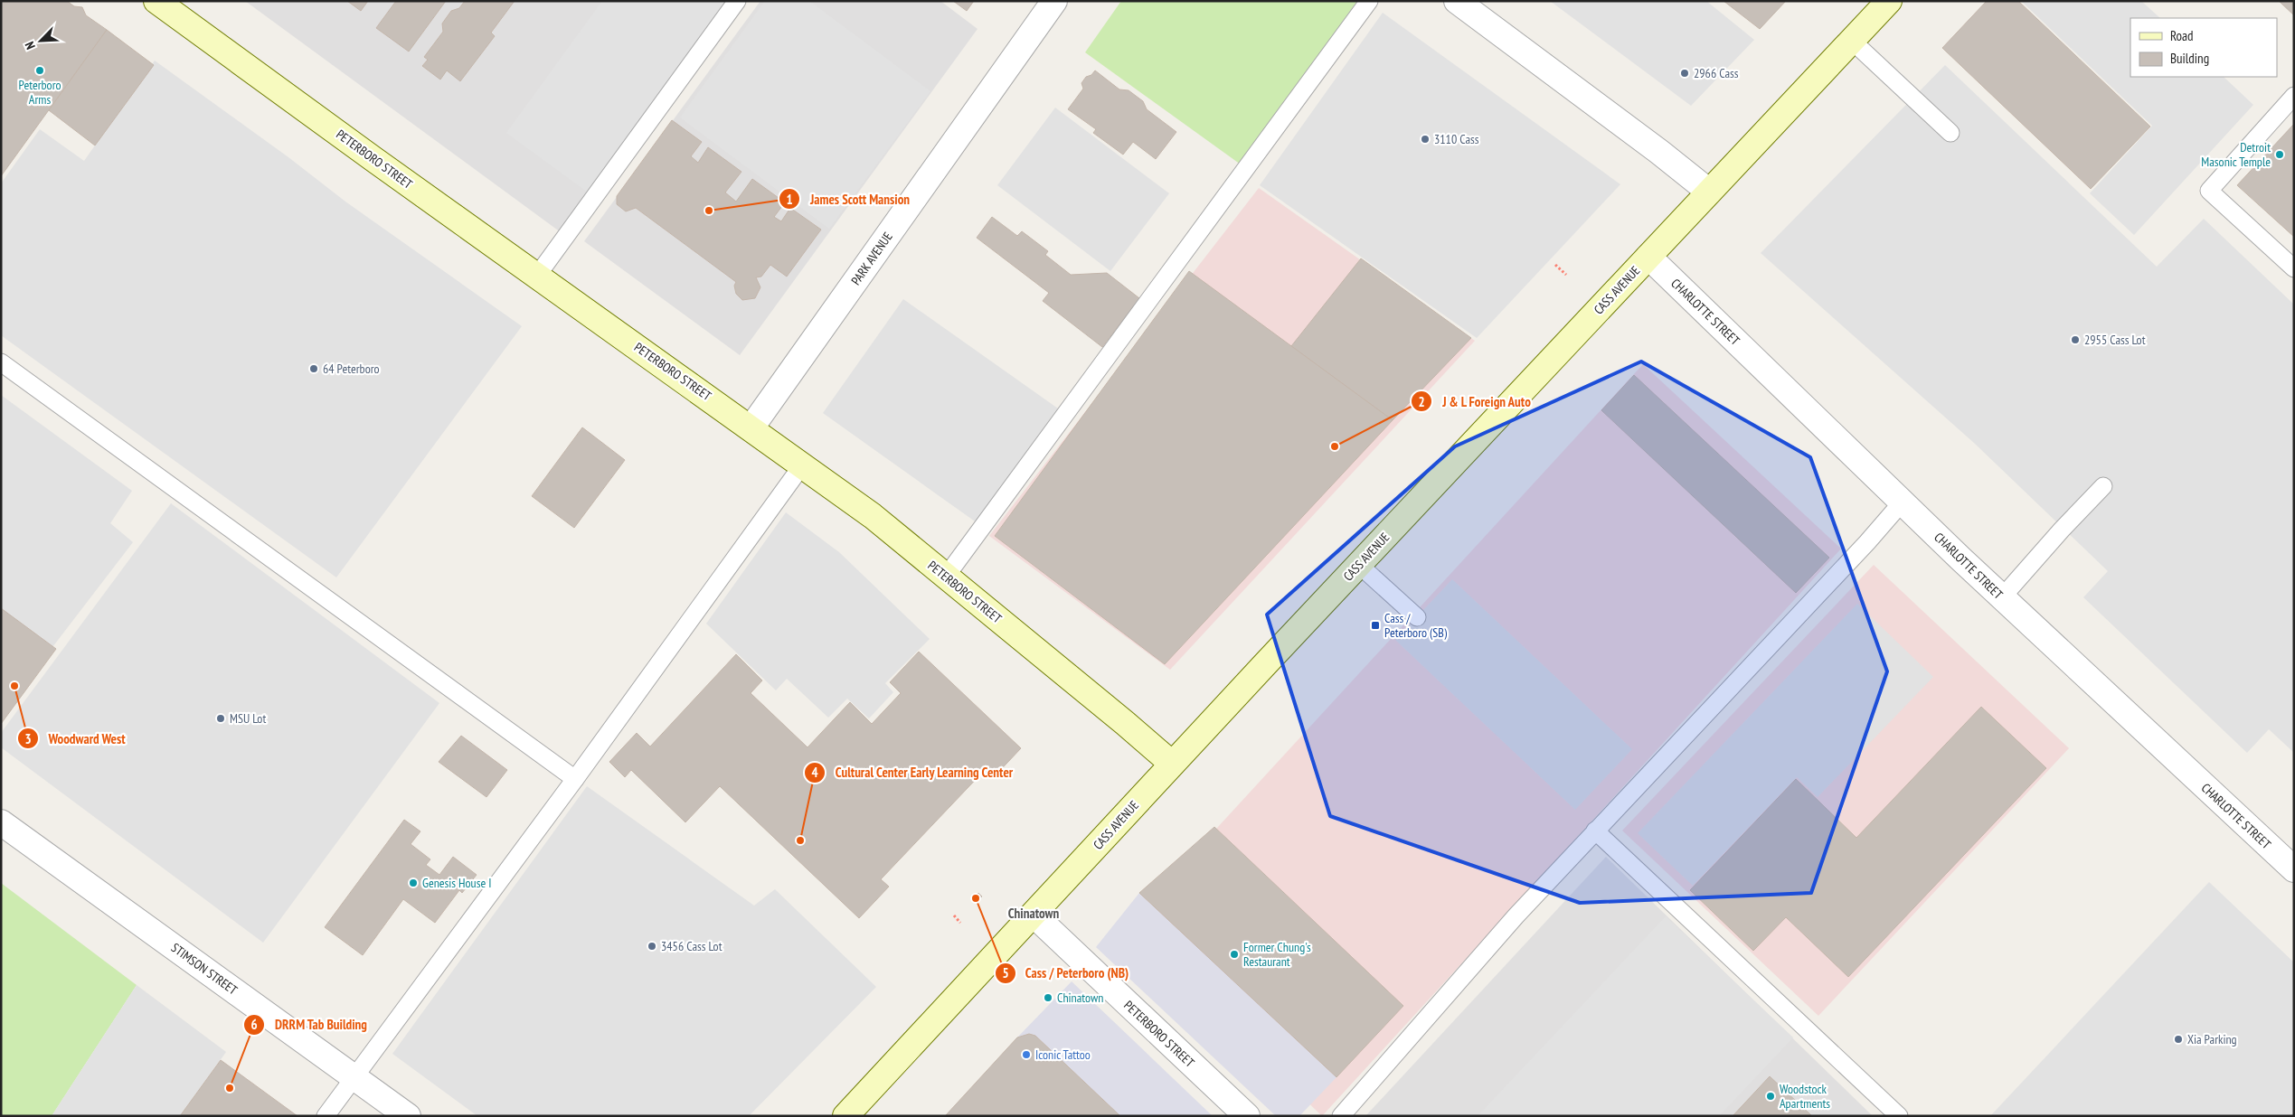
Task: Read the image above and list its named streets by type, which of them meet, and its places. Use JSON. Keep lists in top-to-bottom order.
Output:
{
  "streets": {
    "street": [
      "PETERBORO STREET",
      "PARK AVENUE",
      "CASS AVENUE",
      "CHARLOTTE STREET",
      "STIMSON STREET"
    ]
  },
  "crossings": [
    ["PETERBORO STREET", "PARK AVENUE"],
    ["PETERBORO STREET", "CASS AVENUE"],
    ["CASS AVENUE", "CHARLOTTE STREET"]
  ],
  "districts": ["Chinatown"],
  "places": {
    "other": [
      "Peterboro Arms",
      "2966 Cass",
      "3110 Cass",
      "Detroit Masonic Temple",
      "James Scott Mansion",
      "2955 Cass Lot",
      "64 Peterboro",
      "J & L Foreign Auto",
      "Woodward West",
      "MSU Lot",
      "Cultural Center Early Learning Center",
      "Genesis House I",
      "Cass / Peterboro (NB)",
      "3456 Cass Lot",
      "Former Chung's Restaurant",
      "Chinatown",
      "Xia Parking",
      "Iconic Tattoo",
      "DRRM Tab Building",
      "Woodstock Apartments"
    ],
    "transit": ["Cass / Peterboro (SB)"]
  },
  "legend": ["Road", "Building"],
  "north": "bottom left"
}
